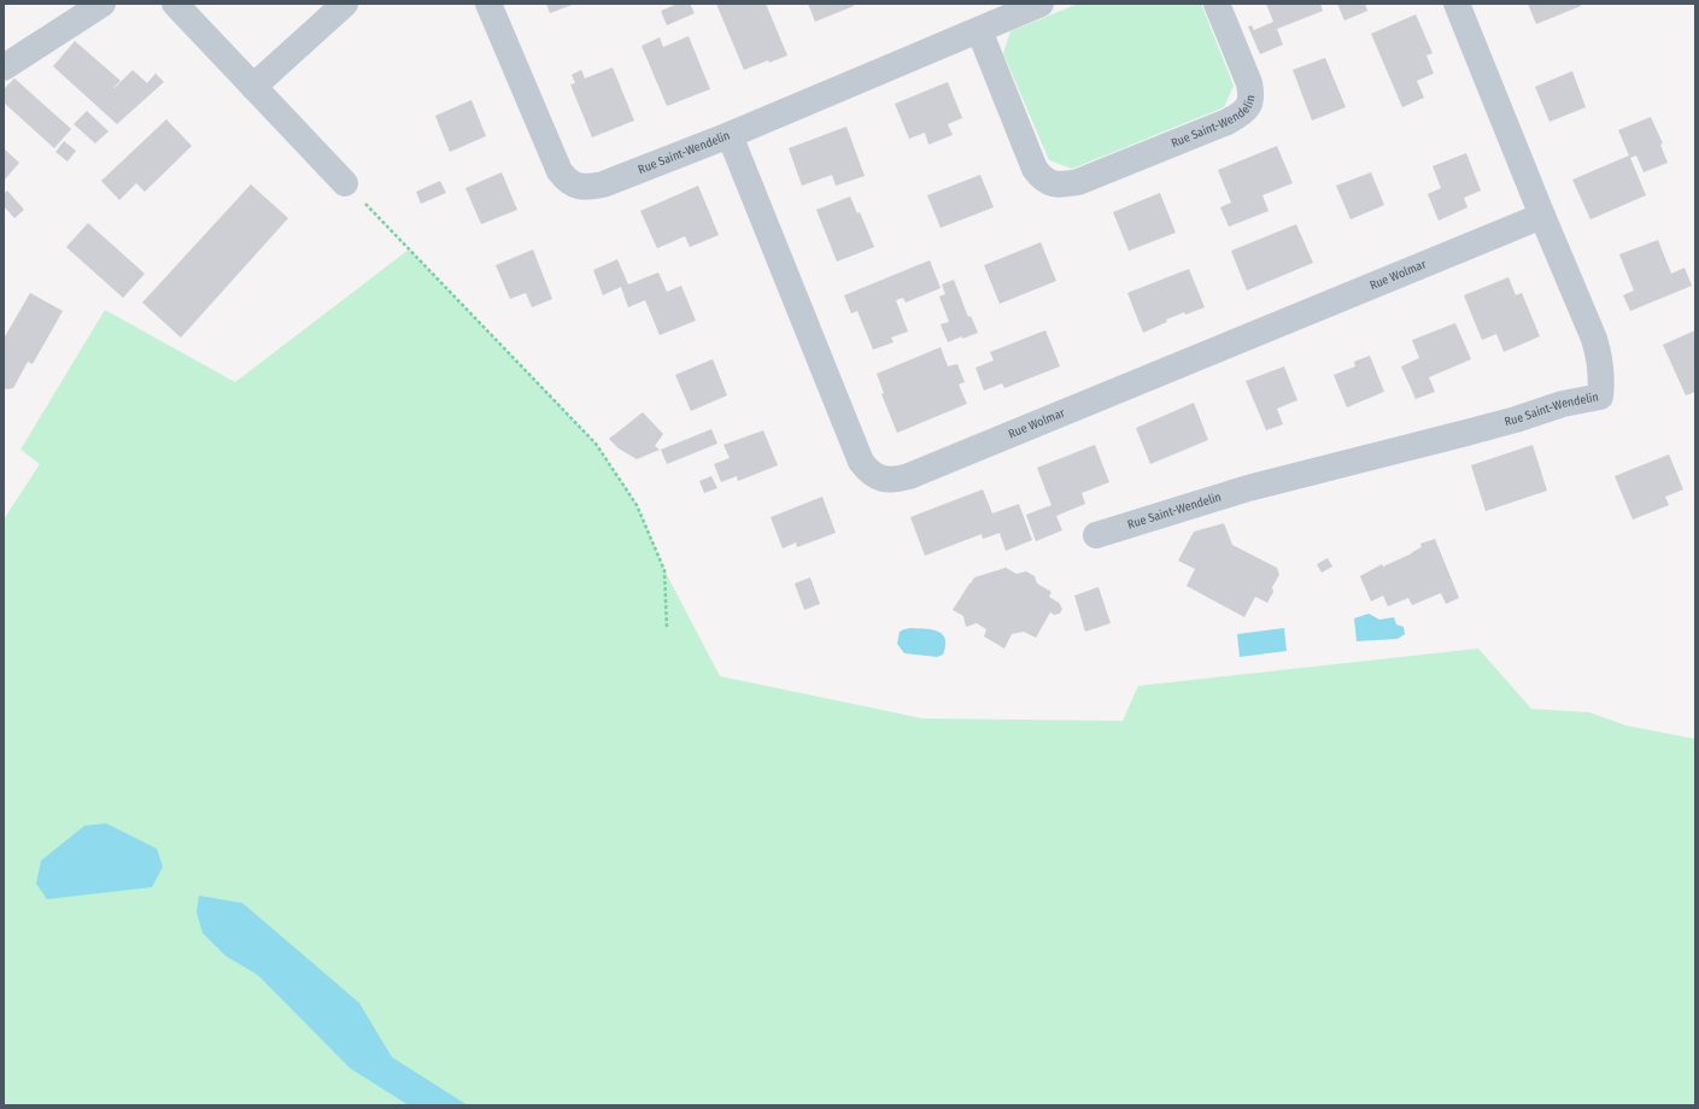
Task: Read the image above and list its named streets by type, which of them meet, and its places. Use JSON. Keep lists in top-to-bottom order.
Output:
{
  "streets": {
    "street": ["Rue Saint-Wendelin", "Rue Wolmar"]
  },
  "crossings": [
    ["Rue Saint-Wendelin", "Rue Wolmar"]
  ]
}
